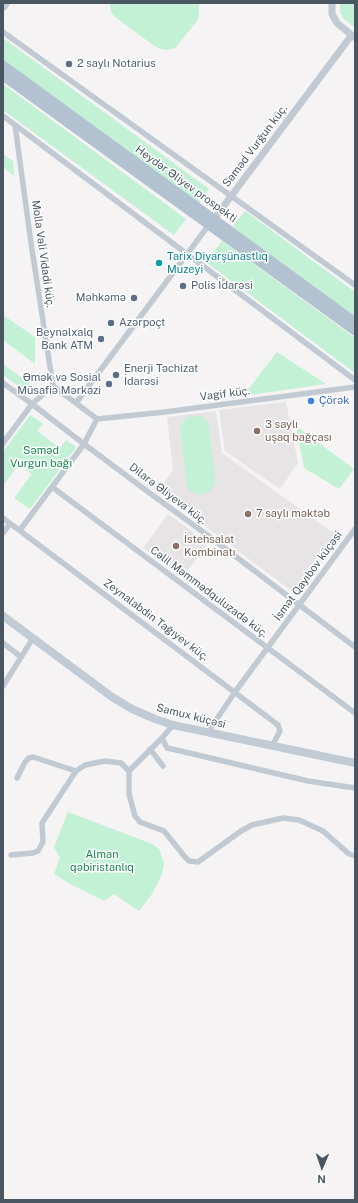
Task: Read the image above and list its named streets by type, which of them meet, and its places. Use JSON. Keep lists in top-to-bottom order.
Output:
{
  "streets": {
    "main road": ["Heydər Əliyev prospekti", "Samux küçəsi"],
    "street": [
      "Səməd Vurğun küç.",
      "Molla Vəli Vidadi küç.",
      "Vagif küç.",
      "Dilarə Əliyeva küç.",
      "İsmət Qayıbov küçəsi",
      "Cəlil Məmmədquluzadə küç.",
      "Zeynalabdin Tağıyev küç."
    ]
  },
  "crossings": [
    ["Səməd Vurğun küç.", "Heydər Əliyev prospekti"],
    ["Dilarə Əliyeva küç.", "İsmət Qayıbov küçəsi"],
    ["İsmət Qayıbov küçəsi", "Cəlil Məmmədquluzadə küç."],
    ["İsmət Qayıbov küçəsi", "Zeynalabdin Tağıyev küç."],
    ["İsmət Qayıbov küçəsi", "Samux küçəsi"],
    ["Zeynalabdin Tağıyev küç.", "Samux küçəsi"]
  ],
  "parks": ["Səməd Vurgun bağı", "Alman qəbiristanlıq"],
  "places": [
    "2 saylı Notarius",
    "Tarix Diyarşünastlıq Muzeyi",
    "Polis İdarəsi",
    "Məhkəmə",
    "Azərpoçt",
    "Beynəlxalq Bank ATM",
    "Enerji Təchizat İdarəsi",
    "Əmək və Sosial Müsafiə Mərkəzi",
    "Çörək",
    "3 saylı uşaq bağçası",
    "7 saylı məktəb",
    "İstehsalat Kombinatı"
  ],
  "north": "bottom"
}
